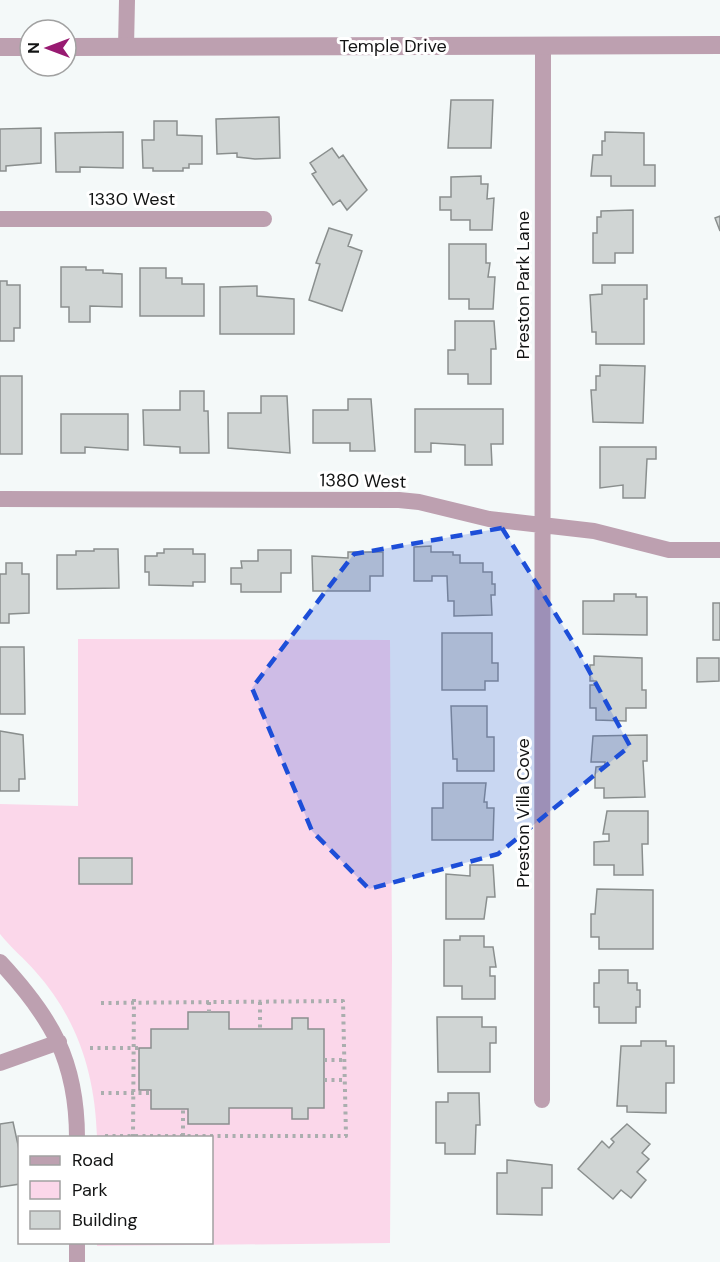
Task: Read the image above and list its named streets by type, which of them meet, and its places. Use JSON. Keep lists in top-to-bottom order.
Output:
{
  "streets": {
    "street": [
      "Temple Drive",
      "1330 West",
      "Preston Park Lane",
      "1380 West",
      "Preston Villa Cove"
    ]
  },
  "crossings": [
    ["Temple Drive", "Preston Park Lane"],
    ["Preston Park Lane", "1380 West"],
    ["Preston Park Lane", "Preston Villa Cove"],
    ["1380 West", "Preston Villa Cove"]
  ],
  "legend": ["Road", "Park", "Building"],
  "north": "left"
}
